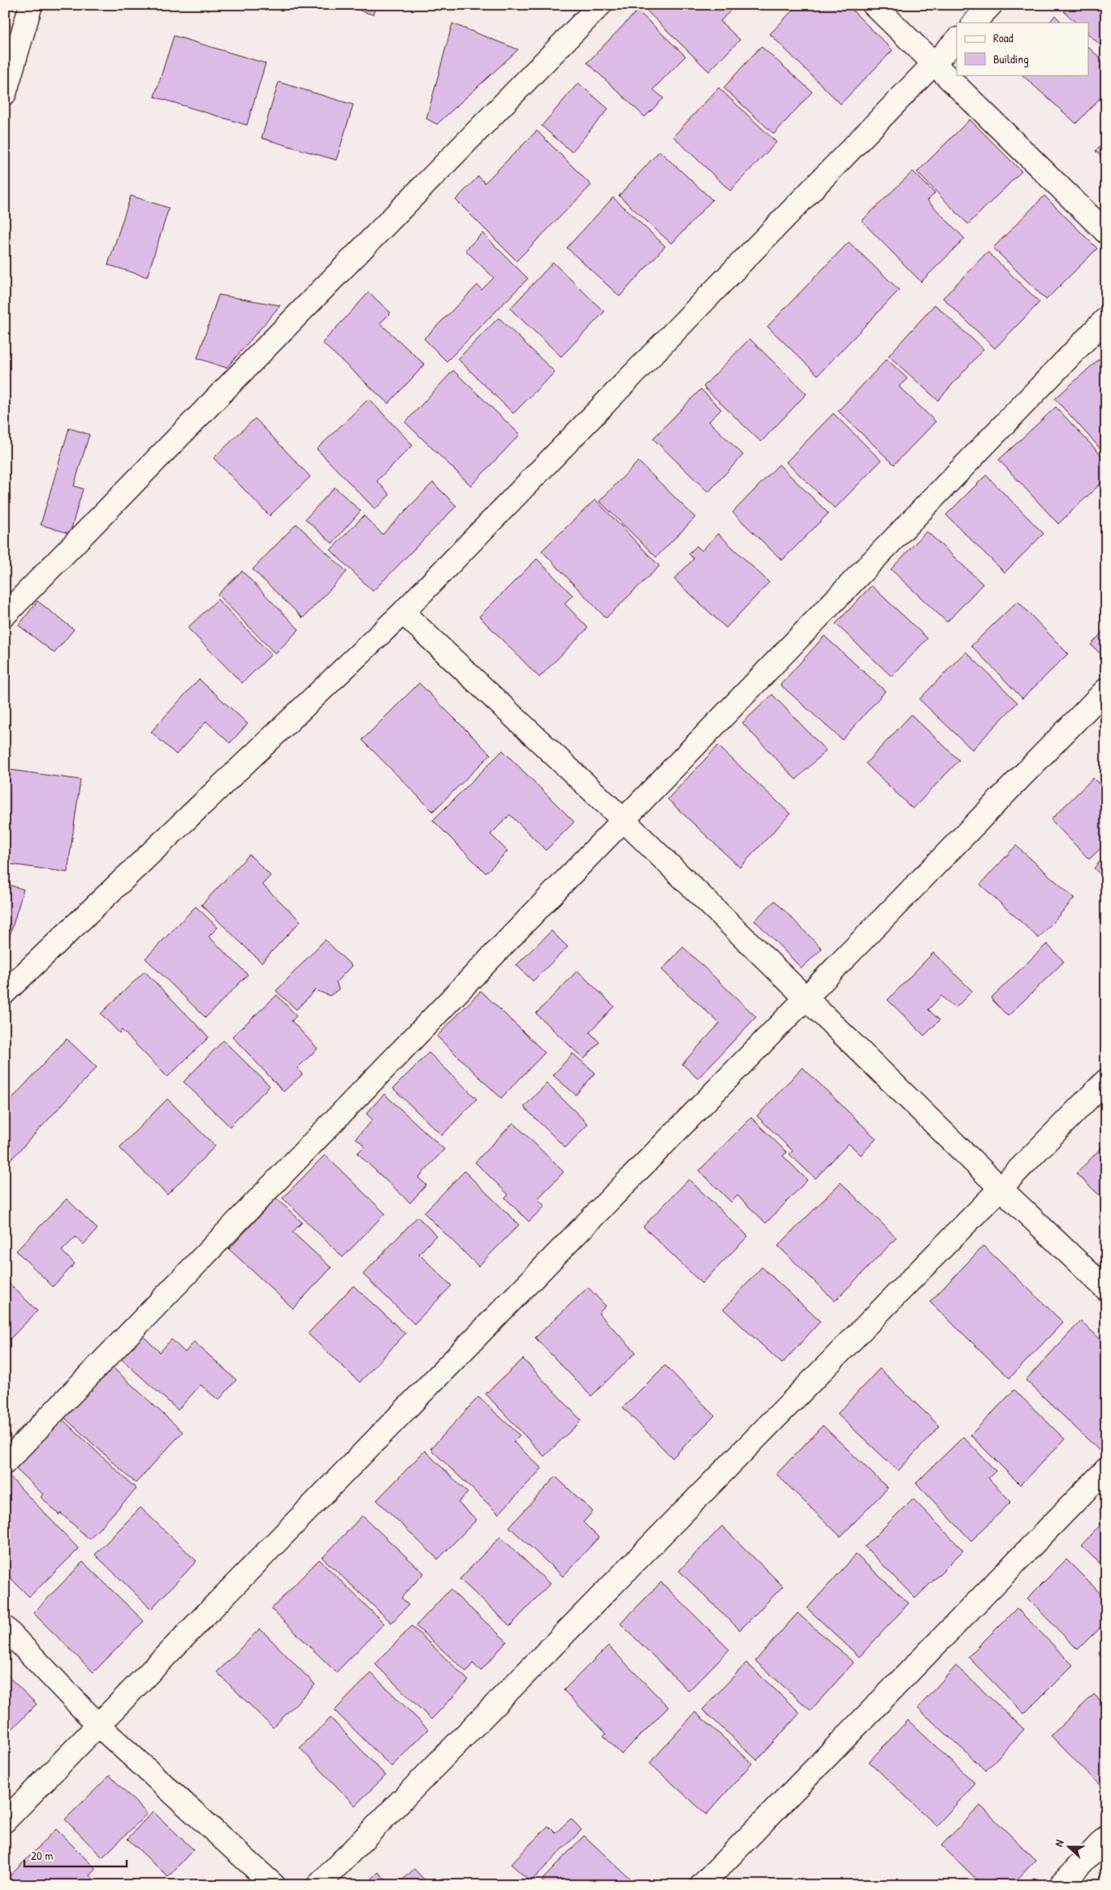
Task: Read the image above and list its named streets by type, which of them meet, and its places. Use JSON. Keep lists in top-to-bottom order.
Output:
{
  "legend": ["Road", "Building"],
  "scale_bar": "20 m",
  "north": "left"
}
